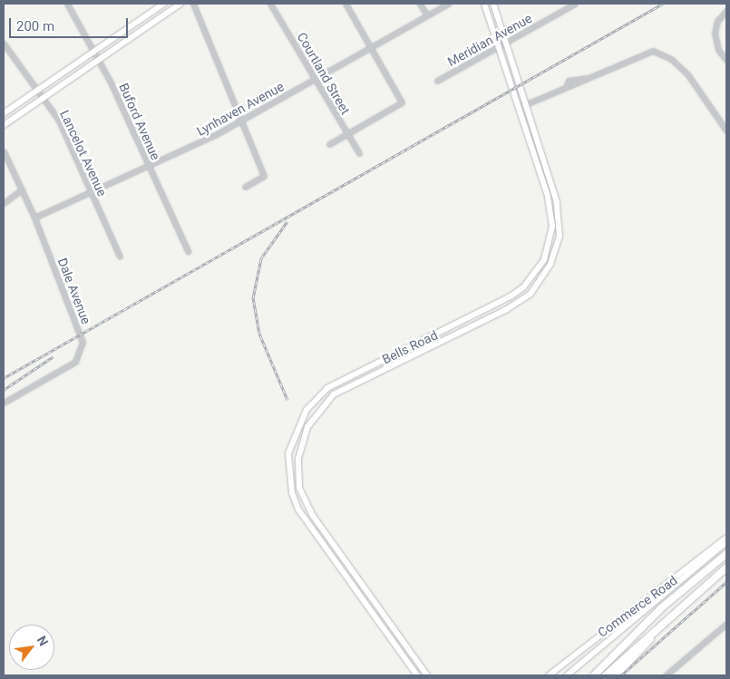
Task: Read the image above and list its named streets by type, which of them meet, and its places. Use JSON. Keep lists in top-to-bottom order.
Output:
{
  "streets": {
    "main road": ["Bells Road", "Commerce Road"],
    "street": [
      "Meridian Avenue",
      "Courtland Street",
      "Lynhaven Avenue",
      "Buford Avenue",
      "Lancelot Avenue",
      "Dale Avenue"
    ]
  },
  "crossings": [
    ["Meridian Avenue", "Bells Road"],
    ["Courtland Street", "Lynhaven Avenue"],
    ["Lynhaven Avenue", "Buford Avenue"],
    ["Lynhaven Avenue", "Lancelot Avenue"],
    ["Lynhaven Avenue", "Dale Avenue"]
  ],
  "scale_bar": "200 m",
  "north": "top right"
}
